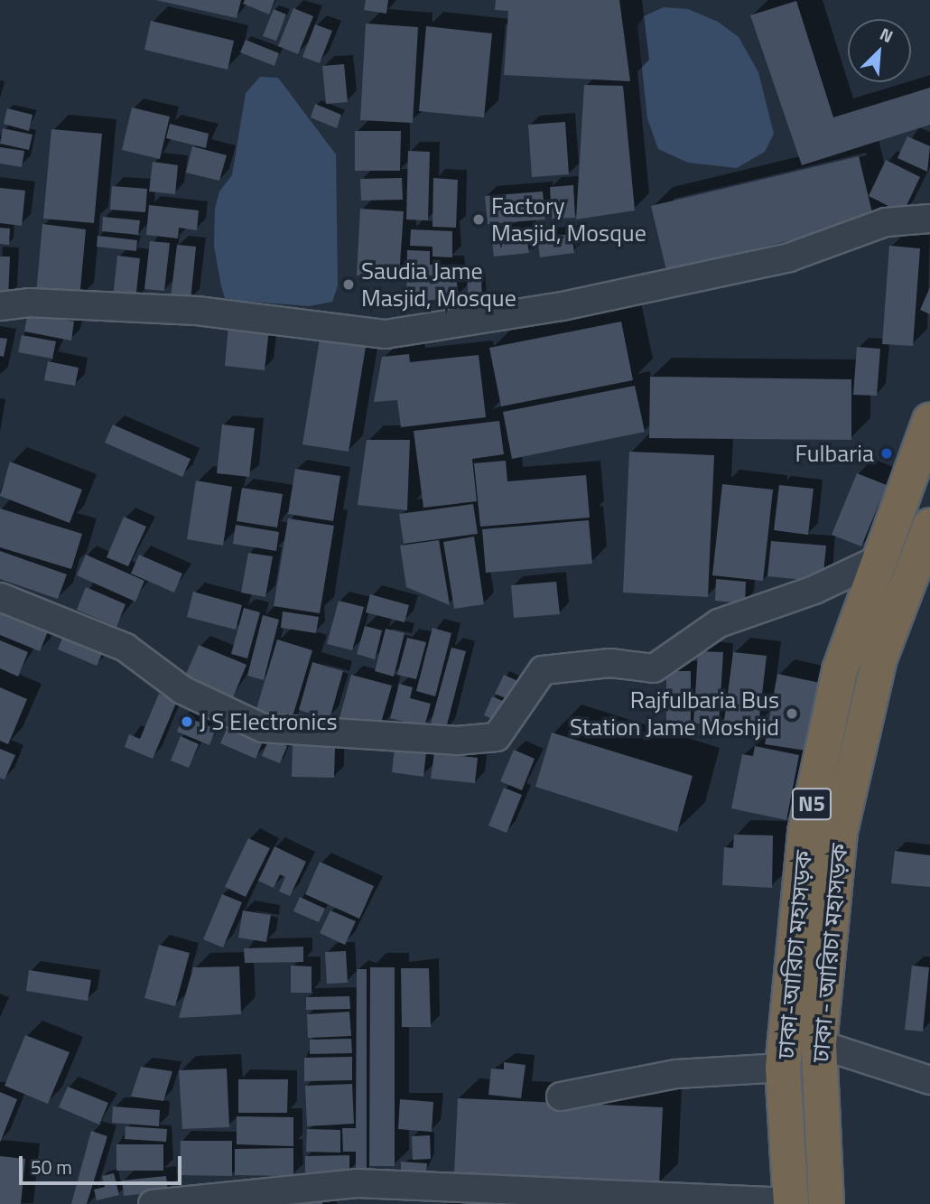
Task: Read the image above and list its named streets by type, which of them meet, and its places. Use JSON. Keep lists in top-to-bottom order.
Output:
{
  "streets": {
    "highway": ["N5", "ঢাকা - আরিচা মহাসড়ক", "ঢাকা-আরিচা মহাসড়ক"]
  },
  "places": [
    "Factory Masjid, Mosque",
    "Saudia Jame Masjid, Mosque",
    "Fulbaria",
    "Rajfulbaria Bus Station Jame Moshjid",
    "J S Electronics"
  ],
  "scale_bar": "50 m",
  "north": "top right"
}
